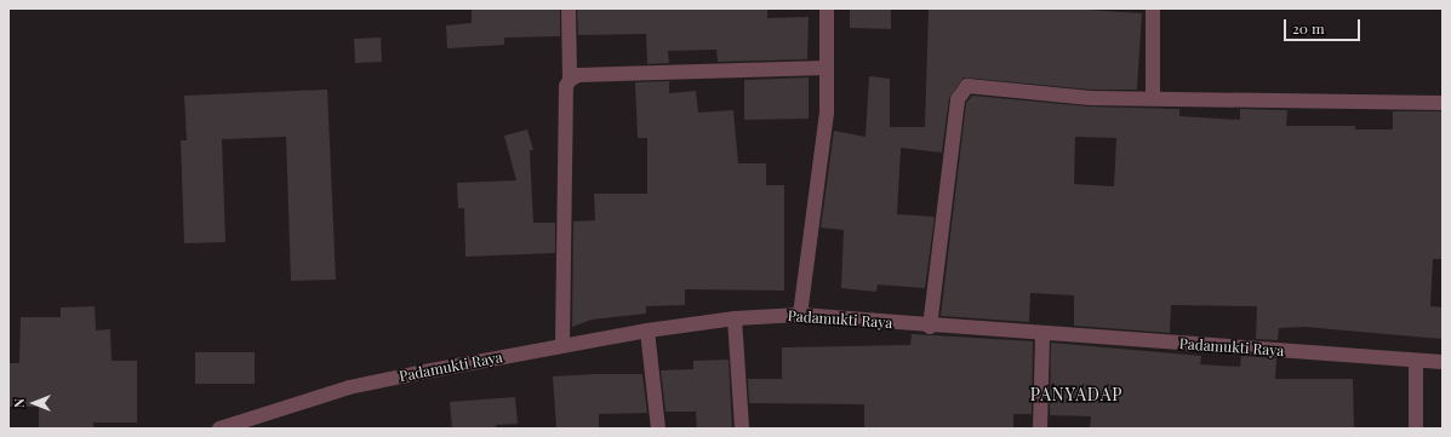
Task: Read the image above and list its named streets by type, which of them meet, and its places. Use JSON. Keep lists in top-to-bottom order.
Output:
{
  "streets": {
    "street": ["Padamukti Raya"]
  },
  "districts": ["PANYADAP"],
  "scale_bar": "20 m",
  "north": "left"
}
